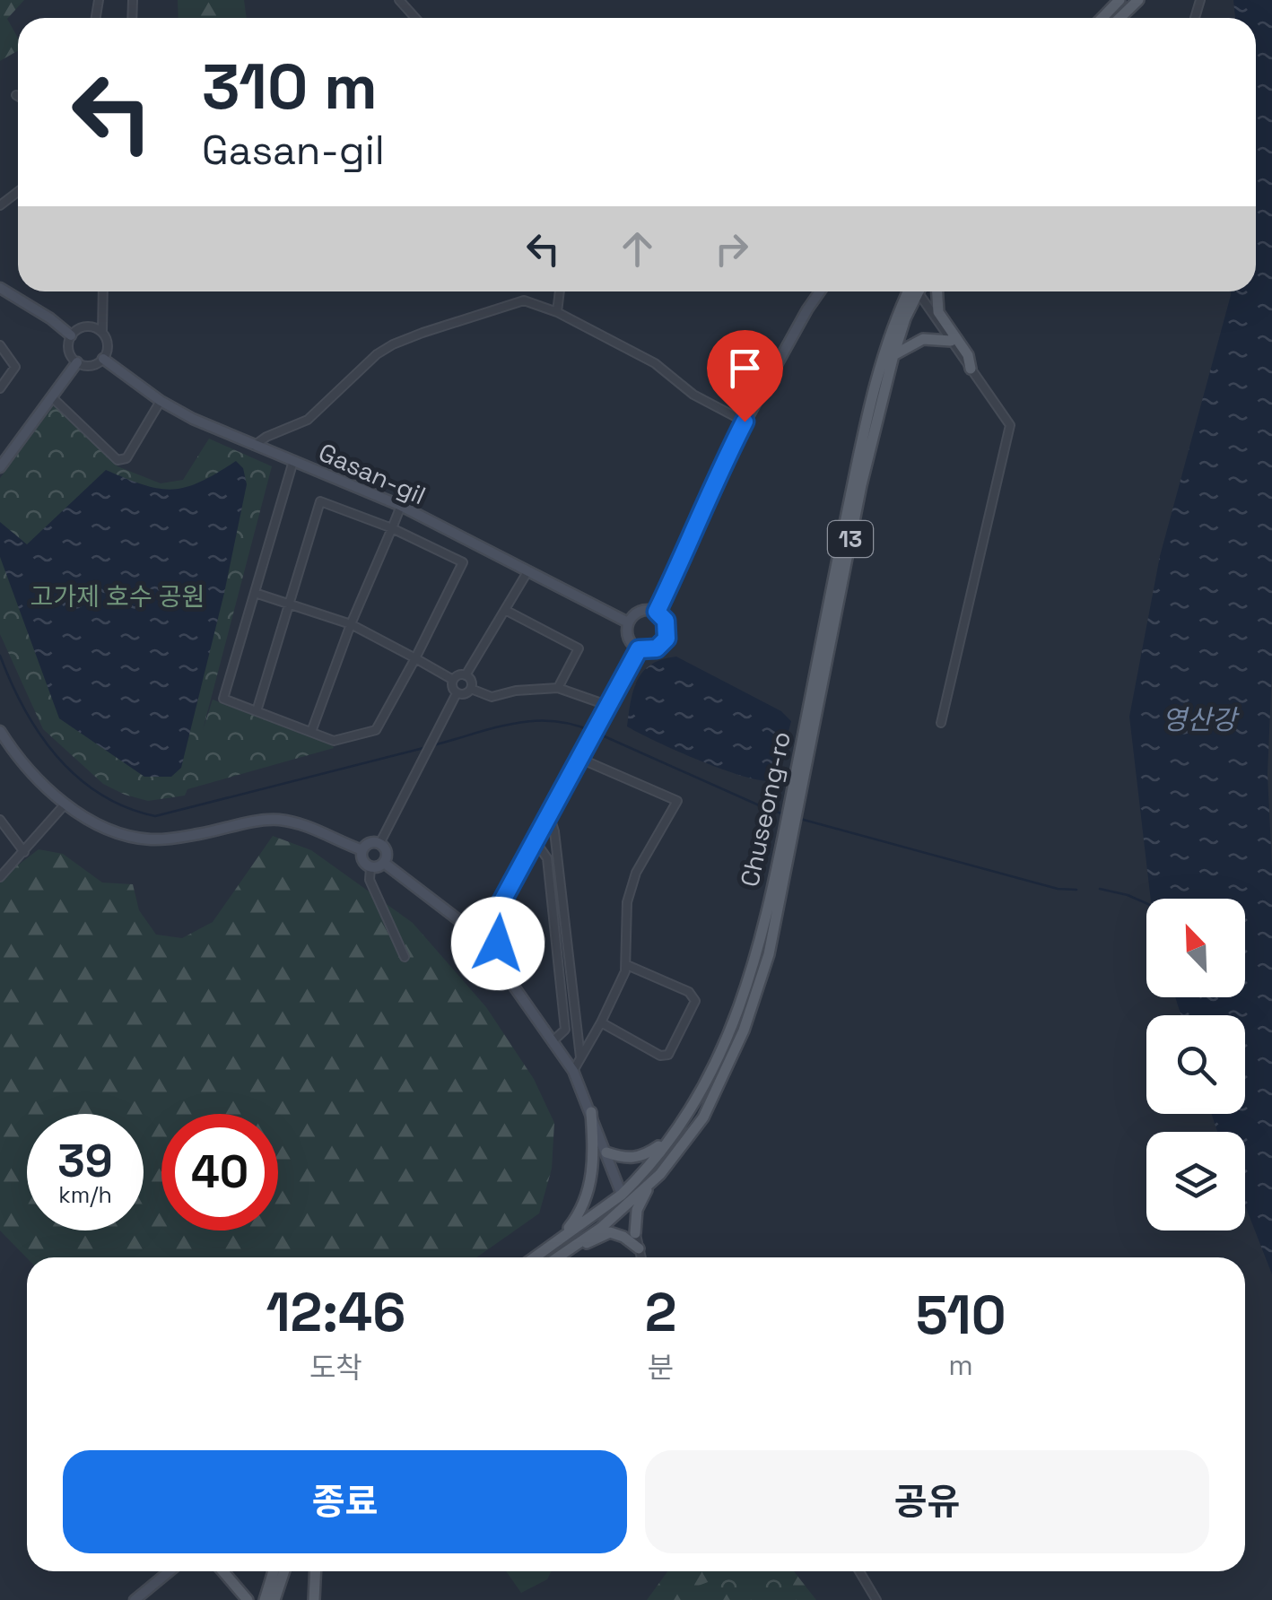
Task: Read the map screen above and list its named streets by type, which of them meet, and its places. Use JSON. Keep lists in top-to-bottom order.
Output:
{
  "streets": {
    "main road": ["13", "Chuseong-ro"],
    "street": ["Gasan-gil"]
  },
  "water": ["영산강"],
  "parks": ["고가제 호수 공원"],
  "north": "top left",
  "page": {
    "turn": ["310 m", "Gasan-gil"],
    "speed": "39 km/h",
    "limit": "40",
    "eta": [
      "12:46",
      "도착",
      "2",
      "분",
      "510",
      "m"
    ],
    "buttons": ["종료", "공유"]
  }
}
